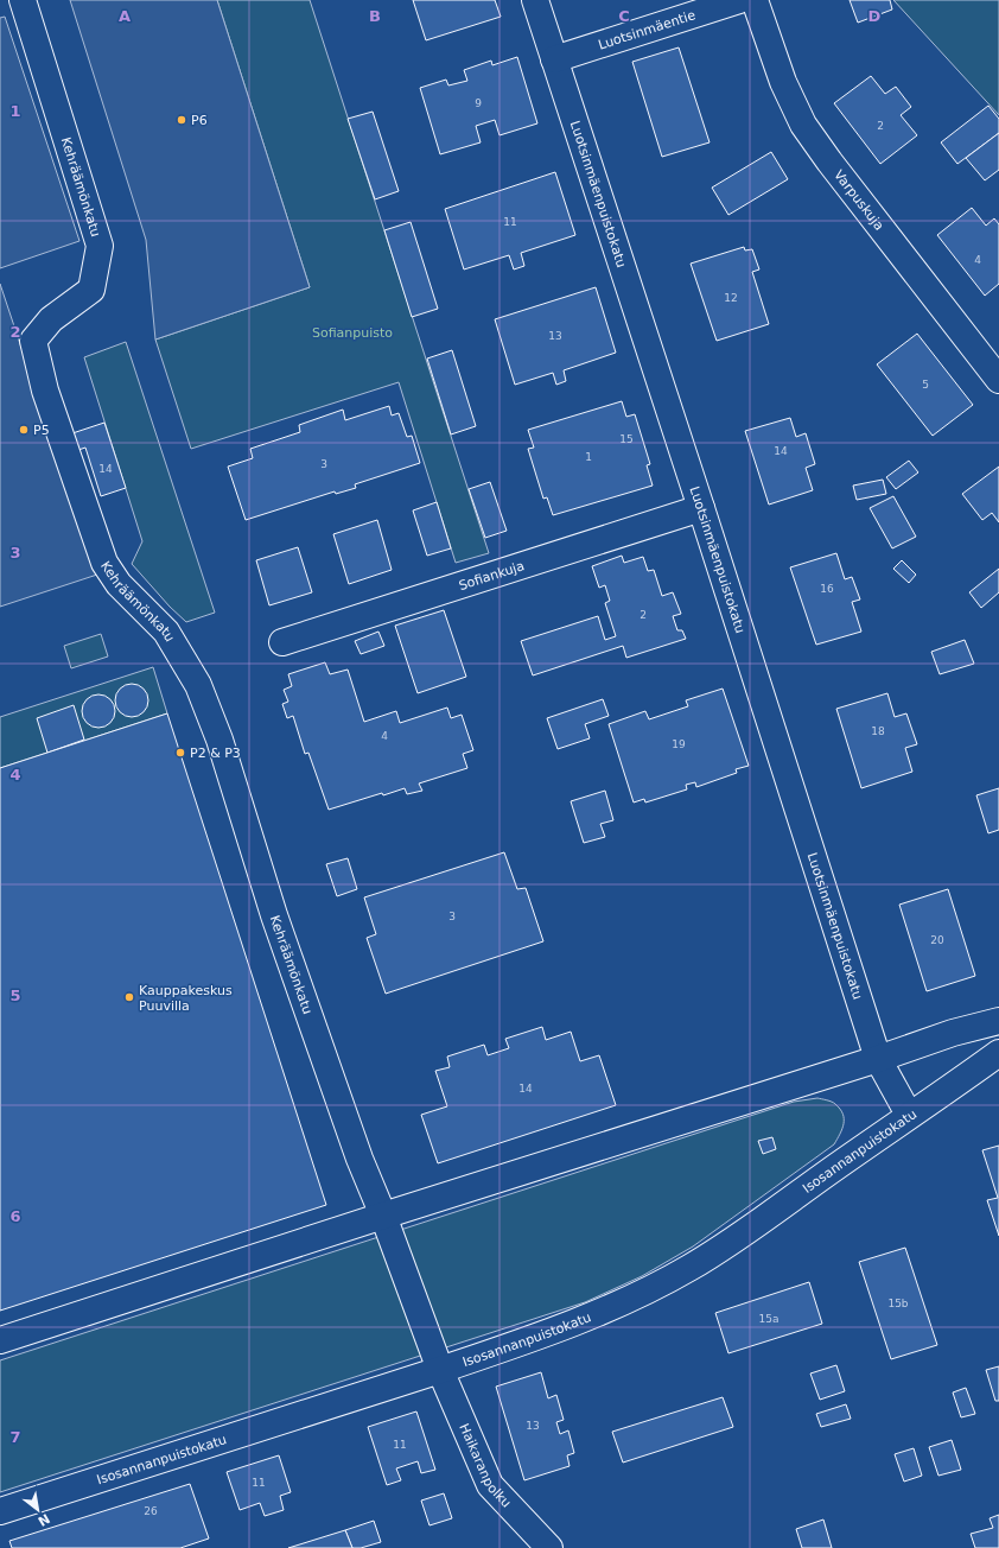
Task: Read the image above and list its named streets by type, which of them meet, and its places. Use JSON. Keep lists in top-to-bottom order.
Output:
{
  "streets": {
    "street": [
      "Luotsinmäentie",
      "Kehräämönkatu",
      "Luotsinmäenpuistokatu",
      "Varpuskuja",
      "Sofiankuja",
      "Isosannanpuistokatu",
      "Haikaranpolku"
    ]
  },
  "crossings": [
    ["Luotsinmäentie", "Luotsinmäenpuistokatu"],
    ["Kehräämönkatu", "Haikaranpolku"],
    ["Luotsinmäenpuistokatu", "Sofiankuja"],
    ["Luotsinmäenpuistokatu", "Isosannanpuistokatu"],
    ["Isosannanpuistokatu", "Haikaranpolku"]
  ],
  "parks": ["Sofianpuisto"],
  "places": [
    "P6",
    "P5",
    "P2 & P3",
    "Kauppakeskus Puuvilla"
  ],
  "house_numbers": [
    "9",
    "2",
    "11",
    "4",
    "12",
    "13",
    "5",
    "15",
    "14",
    "1",
    "3",
    "14",
    "16",
    "2",
    "18",
    "4",
    "19",
    "3",
    "20",
    "14",
    "15b",
    "15a",
    "13",
    "11",
    "11",
    "26"
  ],
  "north": "bottom right",
  "grid": {
    "columns": [
      "A",
      "B",
      "C",
      "D"
    ],
    "rows": [
      "1",
      "2",
      "3",
      "4",
      "5",
      "6",
      "7"
    ]
  }
}
